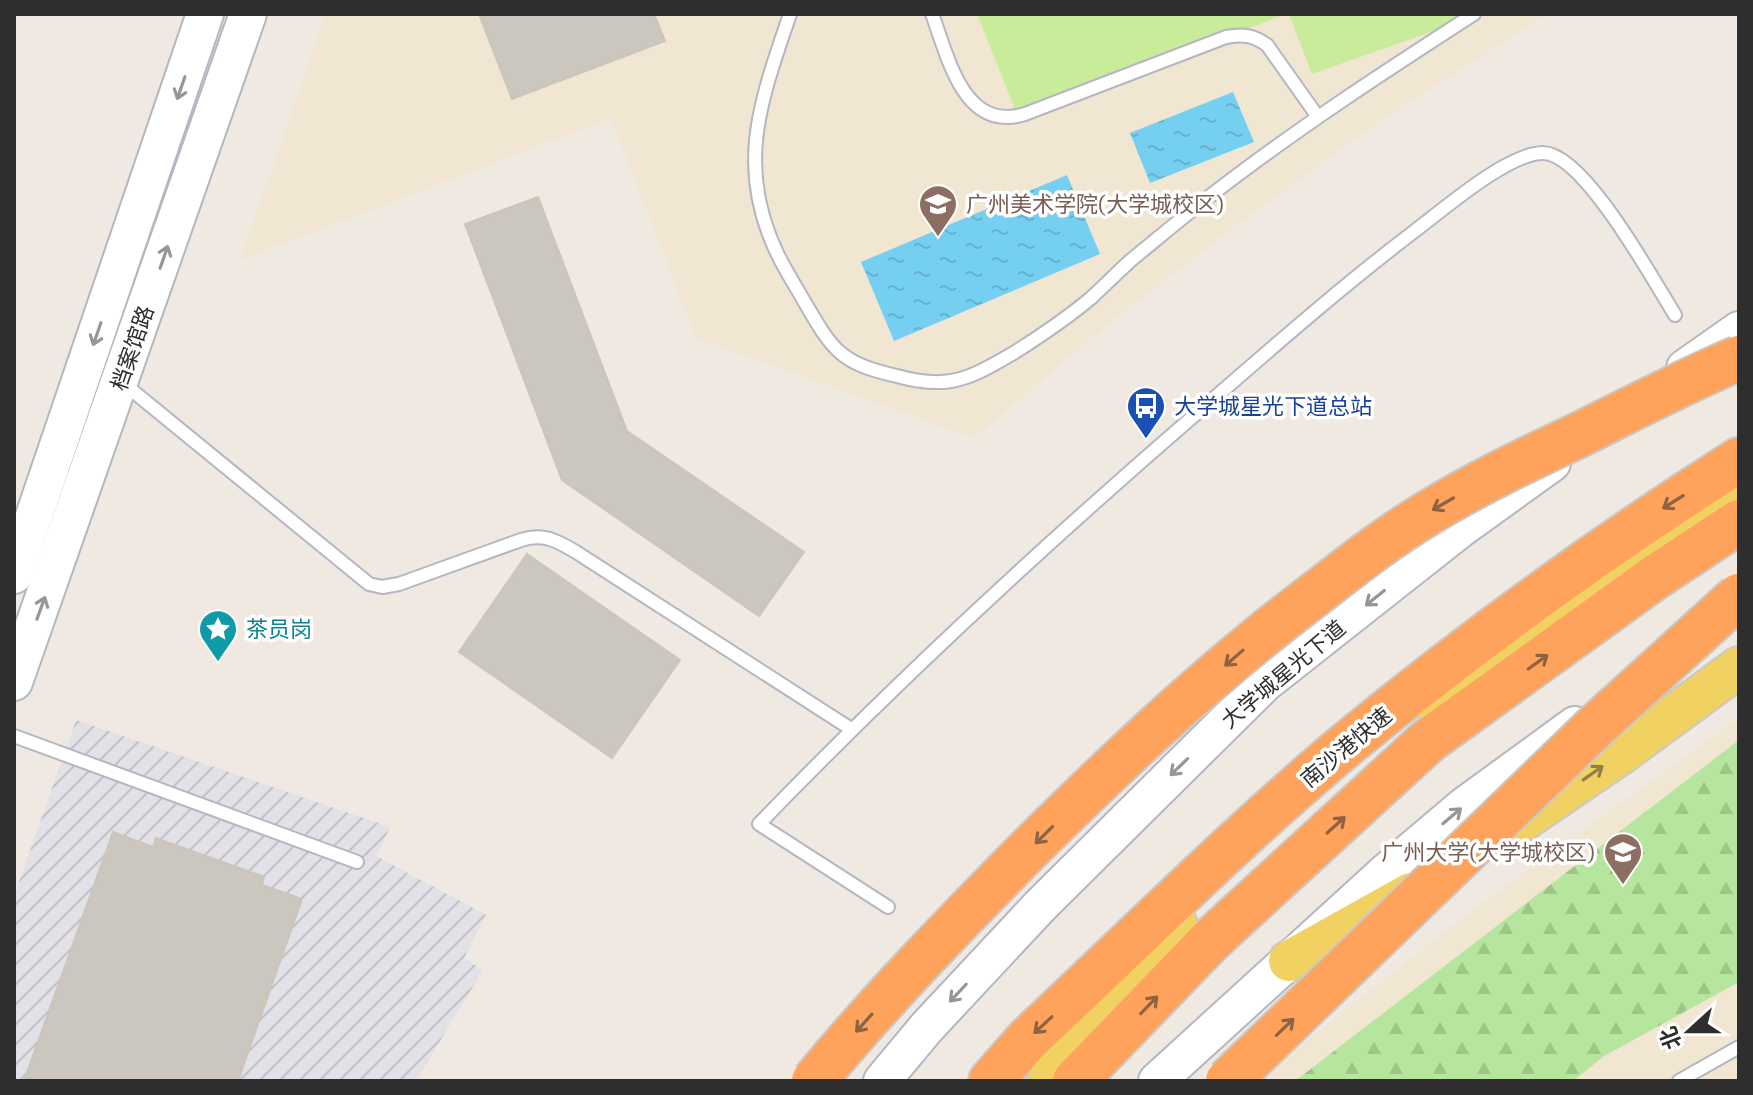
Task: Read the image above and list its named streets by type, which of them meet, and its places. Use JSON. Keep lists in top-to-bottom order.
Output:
{
  "streets": {
    "highway": ["南沙港快速"],
    "main road": ["档案馆路", "大学城星光下道"]
  },
  "places": {
    "school or university": ["广州美术学院(大学城校区)", "广州大学(大学城校区)"],
    "bus stop": ["大学城星光下道总站"],
    "place": ["茶员岗"]
  },
  "north": "left"
}
